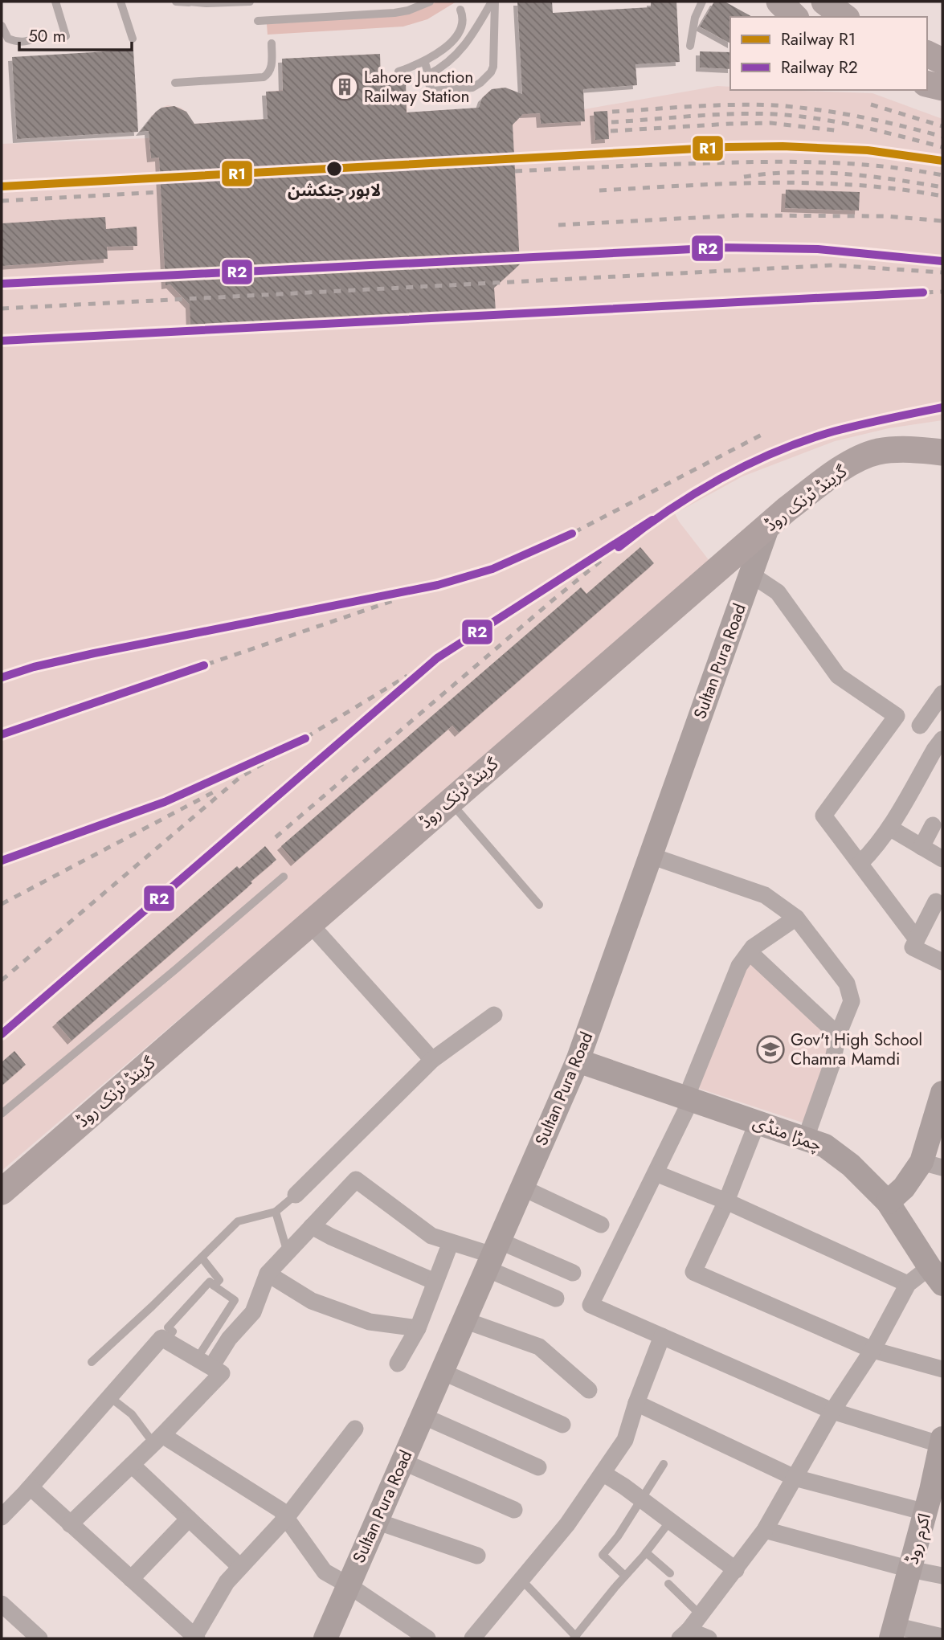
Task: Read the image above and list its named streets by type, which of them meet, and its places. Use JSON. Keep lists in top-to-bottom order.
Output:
{
  "streets": {
    "main road": [
      "گرینڈ ٹرنک روڈ",
      "Sultan Pura Road",
      "چمڑا منڈی",
      "اکرم روڈ"
    ]
  },
  "crossings": [
    ["گرینڈ ٹرنک روڈ", "Sultan Pura Road"],
    ["Sultan Pura Road", "چمڑا منڈی"]
  ],
  "places": {
    "building": ["Lahore Junction Railway Station"],
    "other": ["لاہور جنکشن"],
    "school or university": ["Gov't High School Chamra Mamdi"]
  },
  "lines": ["rail line R1", "rail line R2"],
  "legend": ["Railway R1", "Railway R2"],
  "scale_bar": "50 m"
}
